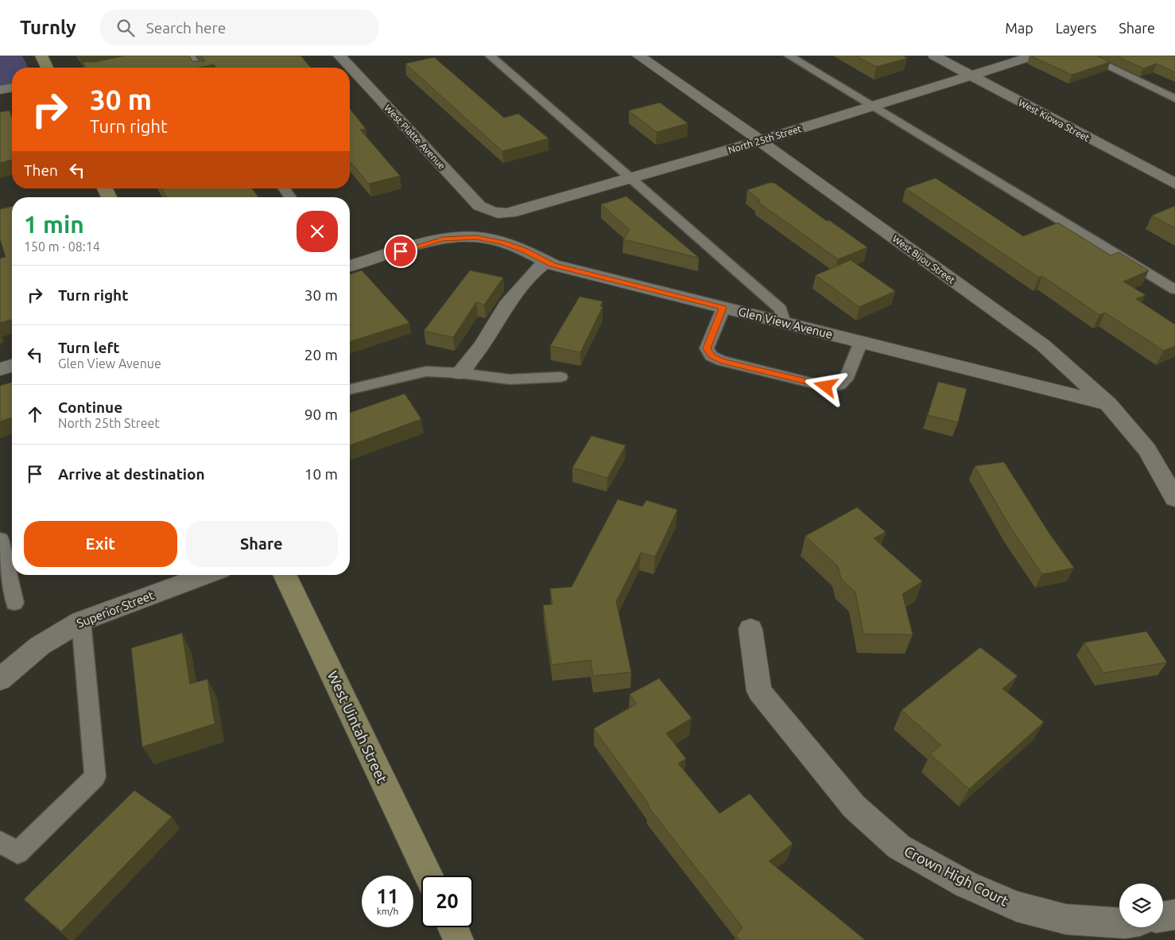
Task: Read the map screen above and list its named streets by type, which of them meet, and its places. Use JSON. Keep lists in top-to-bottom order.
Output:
{
  "streets": {
    "main road": ["West Uintah Street"],
    "street": [
      "West Kiowa Street",
      "West Platte Avenue",
      "North 25th Street",
      "West Bijou Street",
      "Glen View Avenue",
      "Superior Street",
      "Crown High Court"
    ]
  },
  "crossings": [
    ["West Kiowa Street", "North 25th Street"],
    ["West Platte Avenue", "North 25th Street"],
    ["North 25th Street", "West Bijou Street"],
    ["West Bijou Street", "Glen View Avenue"]
  ],
  "page": {
    "header": "Turnly",
    "search": "Search here",
    "nav": ["Map", "Layers", "Share"],
    "turn": ["30 m", "Turn right"],
    "then": "Then",
    "heading": ["1 min", "150 m · 08:14"],
    "list": [
      {
        "name": "Turn right",
        "value": "30 m"
      },
      {
        "name": "Turn left",
        "note": "Glen View Avenue",
        "value": "20 m"
      },
      {
        "name": "Continue",
        "note": "North 25th Street",
        "value": "90 m"
      },
      {
        "name": "Arrive at destination",
        "value": "10 m"
      }
    ],
    "buttons": ["Exit", "Share"],
    "speed": "11 km/h",
    "limit": "20"
  }
}
